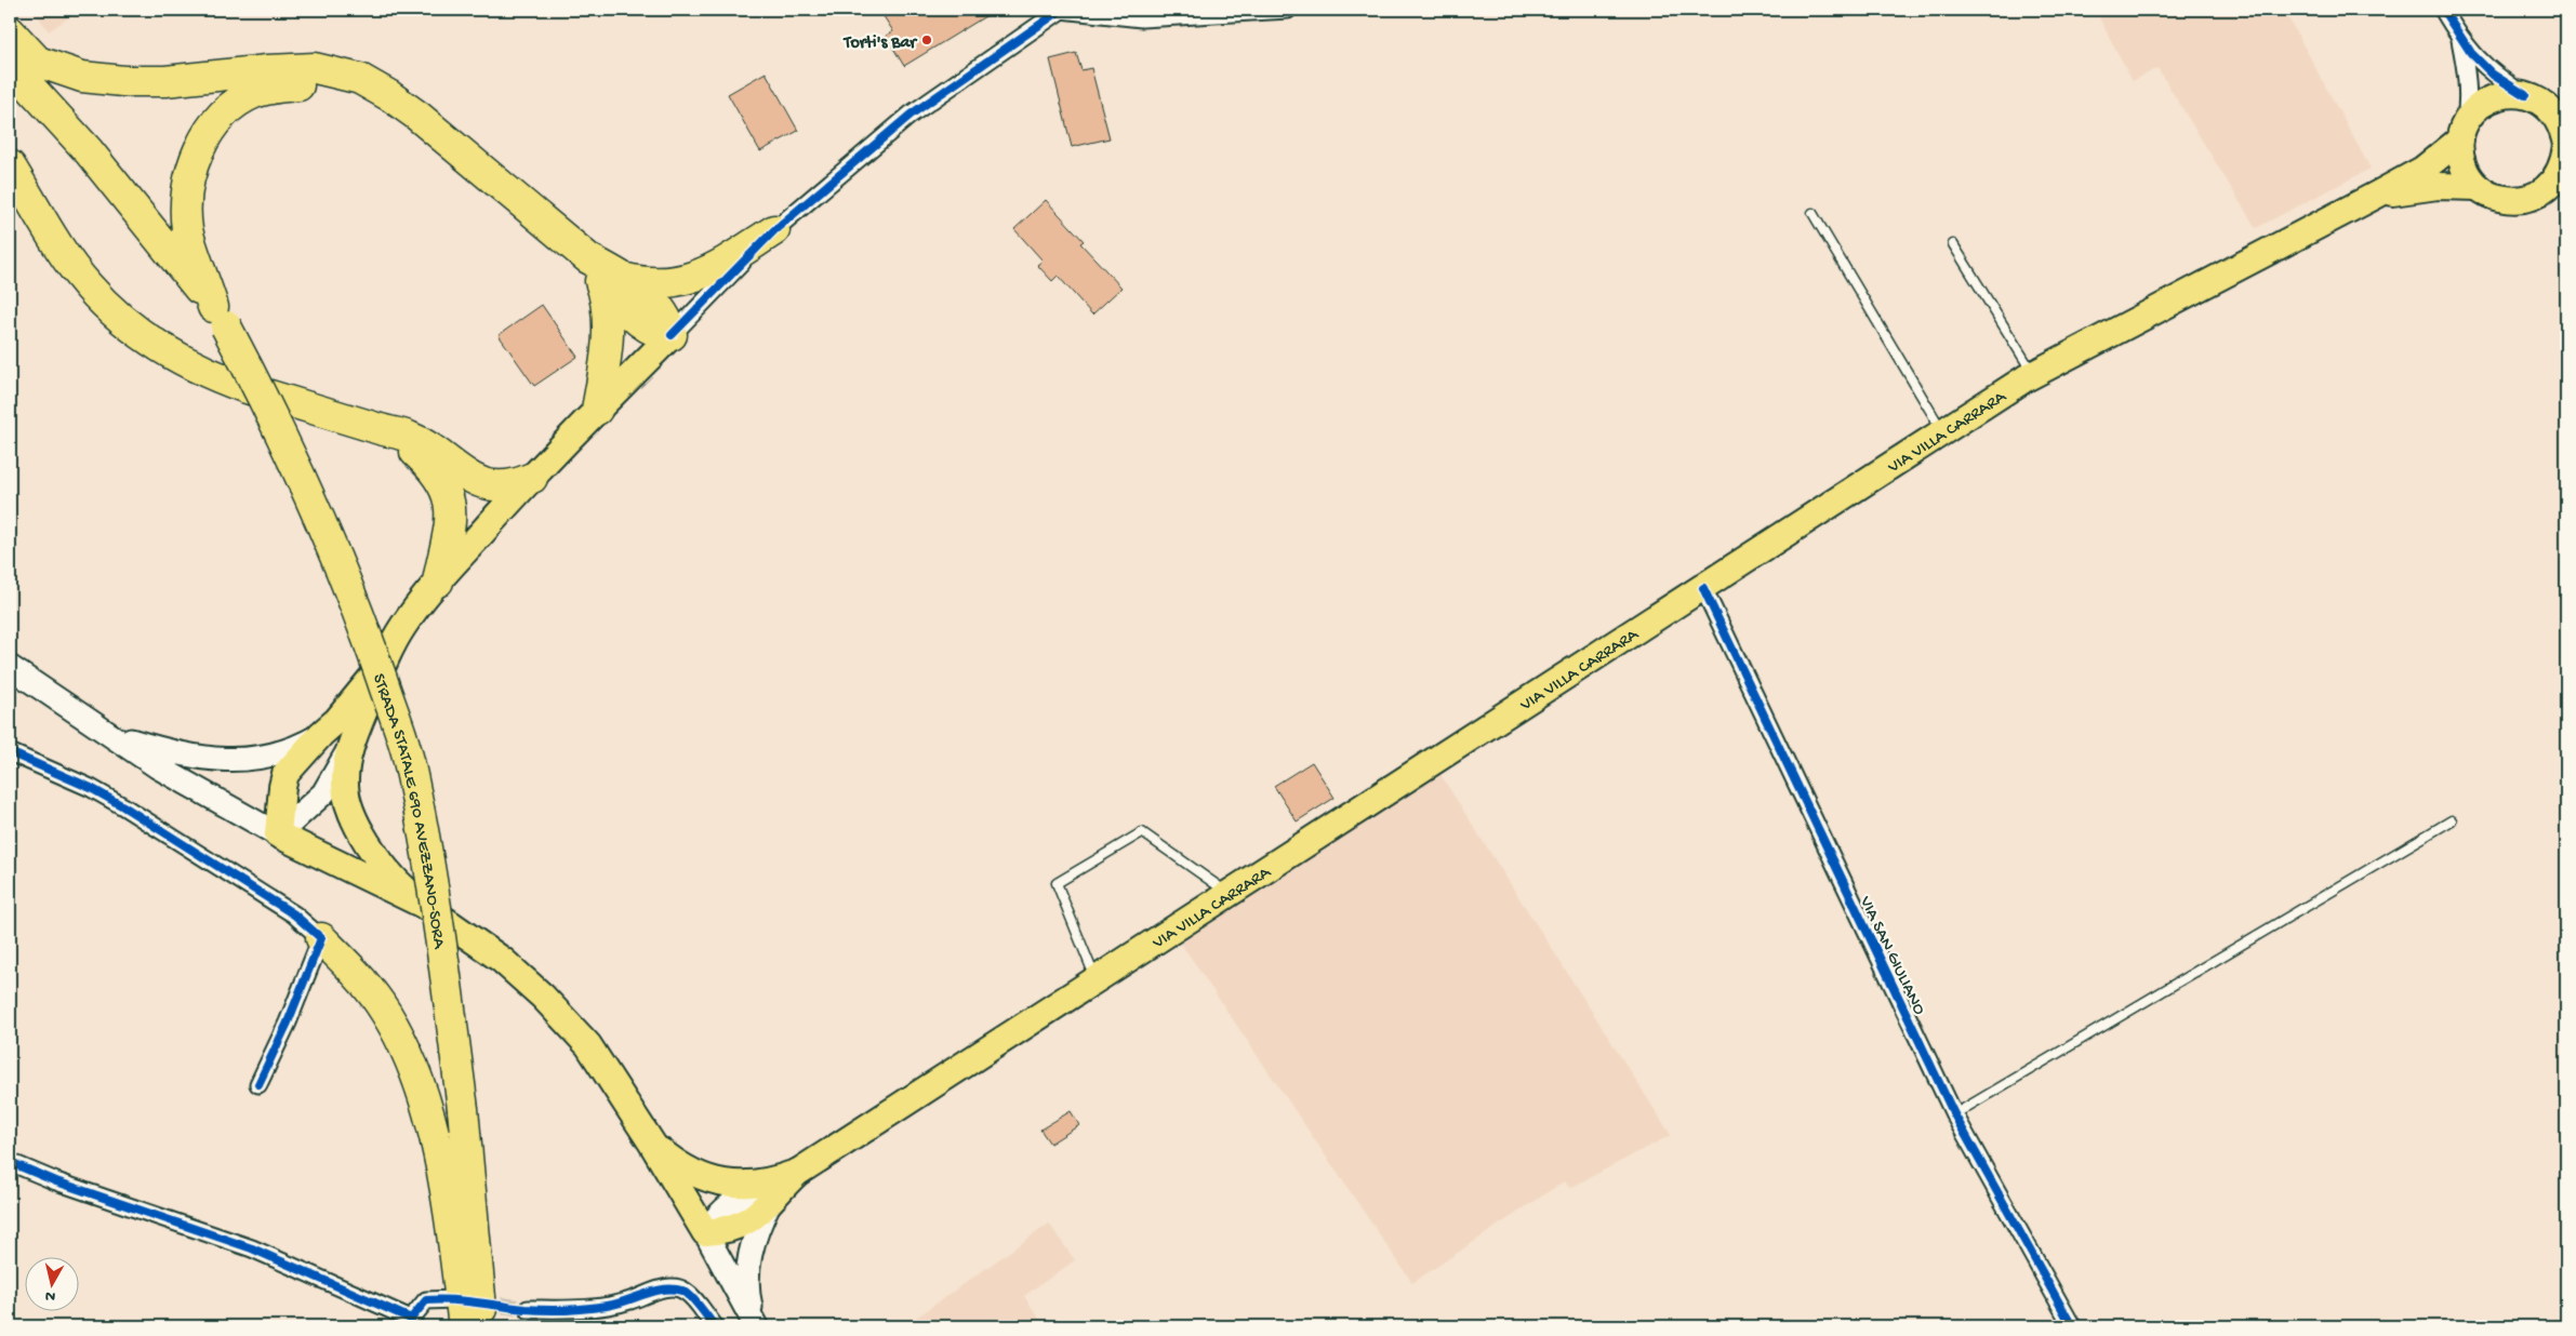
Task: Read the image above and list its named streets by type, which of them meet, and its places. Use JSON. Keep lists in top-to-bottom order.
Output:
{
  "streets": {
    "highway": ["STRADA STATALE 690 AVEZZANO-SORA"],
    "main road": ["VIA VILLA CARRARA"],
    "street": ["VIA SAN GIULIANO"]
  },
  "crossings": [
    ["VIA VILLA CARRARA", "VIA SAN GIULIANO"]
  ],
  "places": ["Torti's Bar"],
  "north": "bottom"
}
